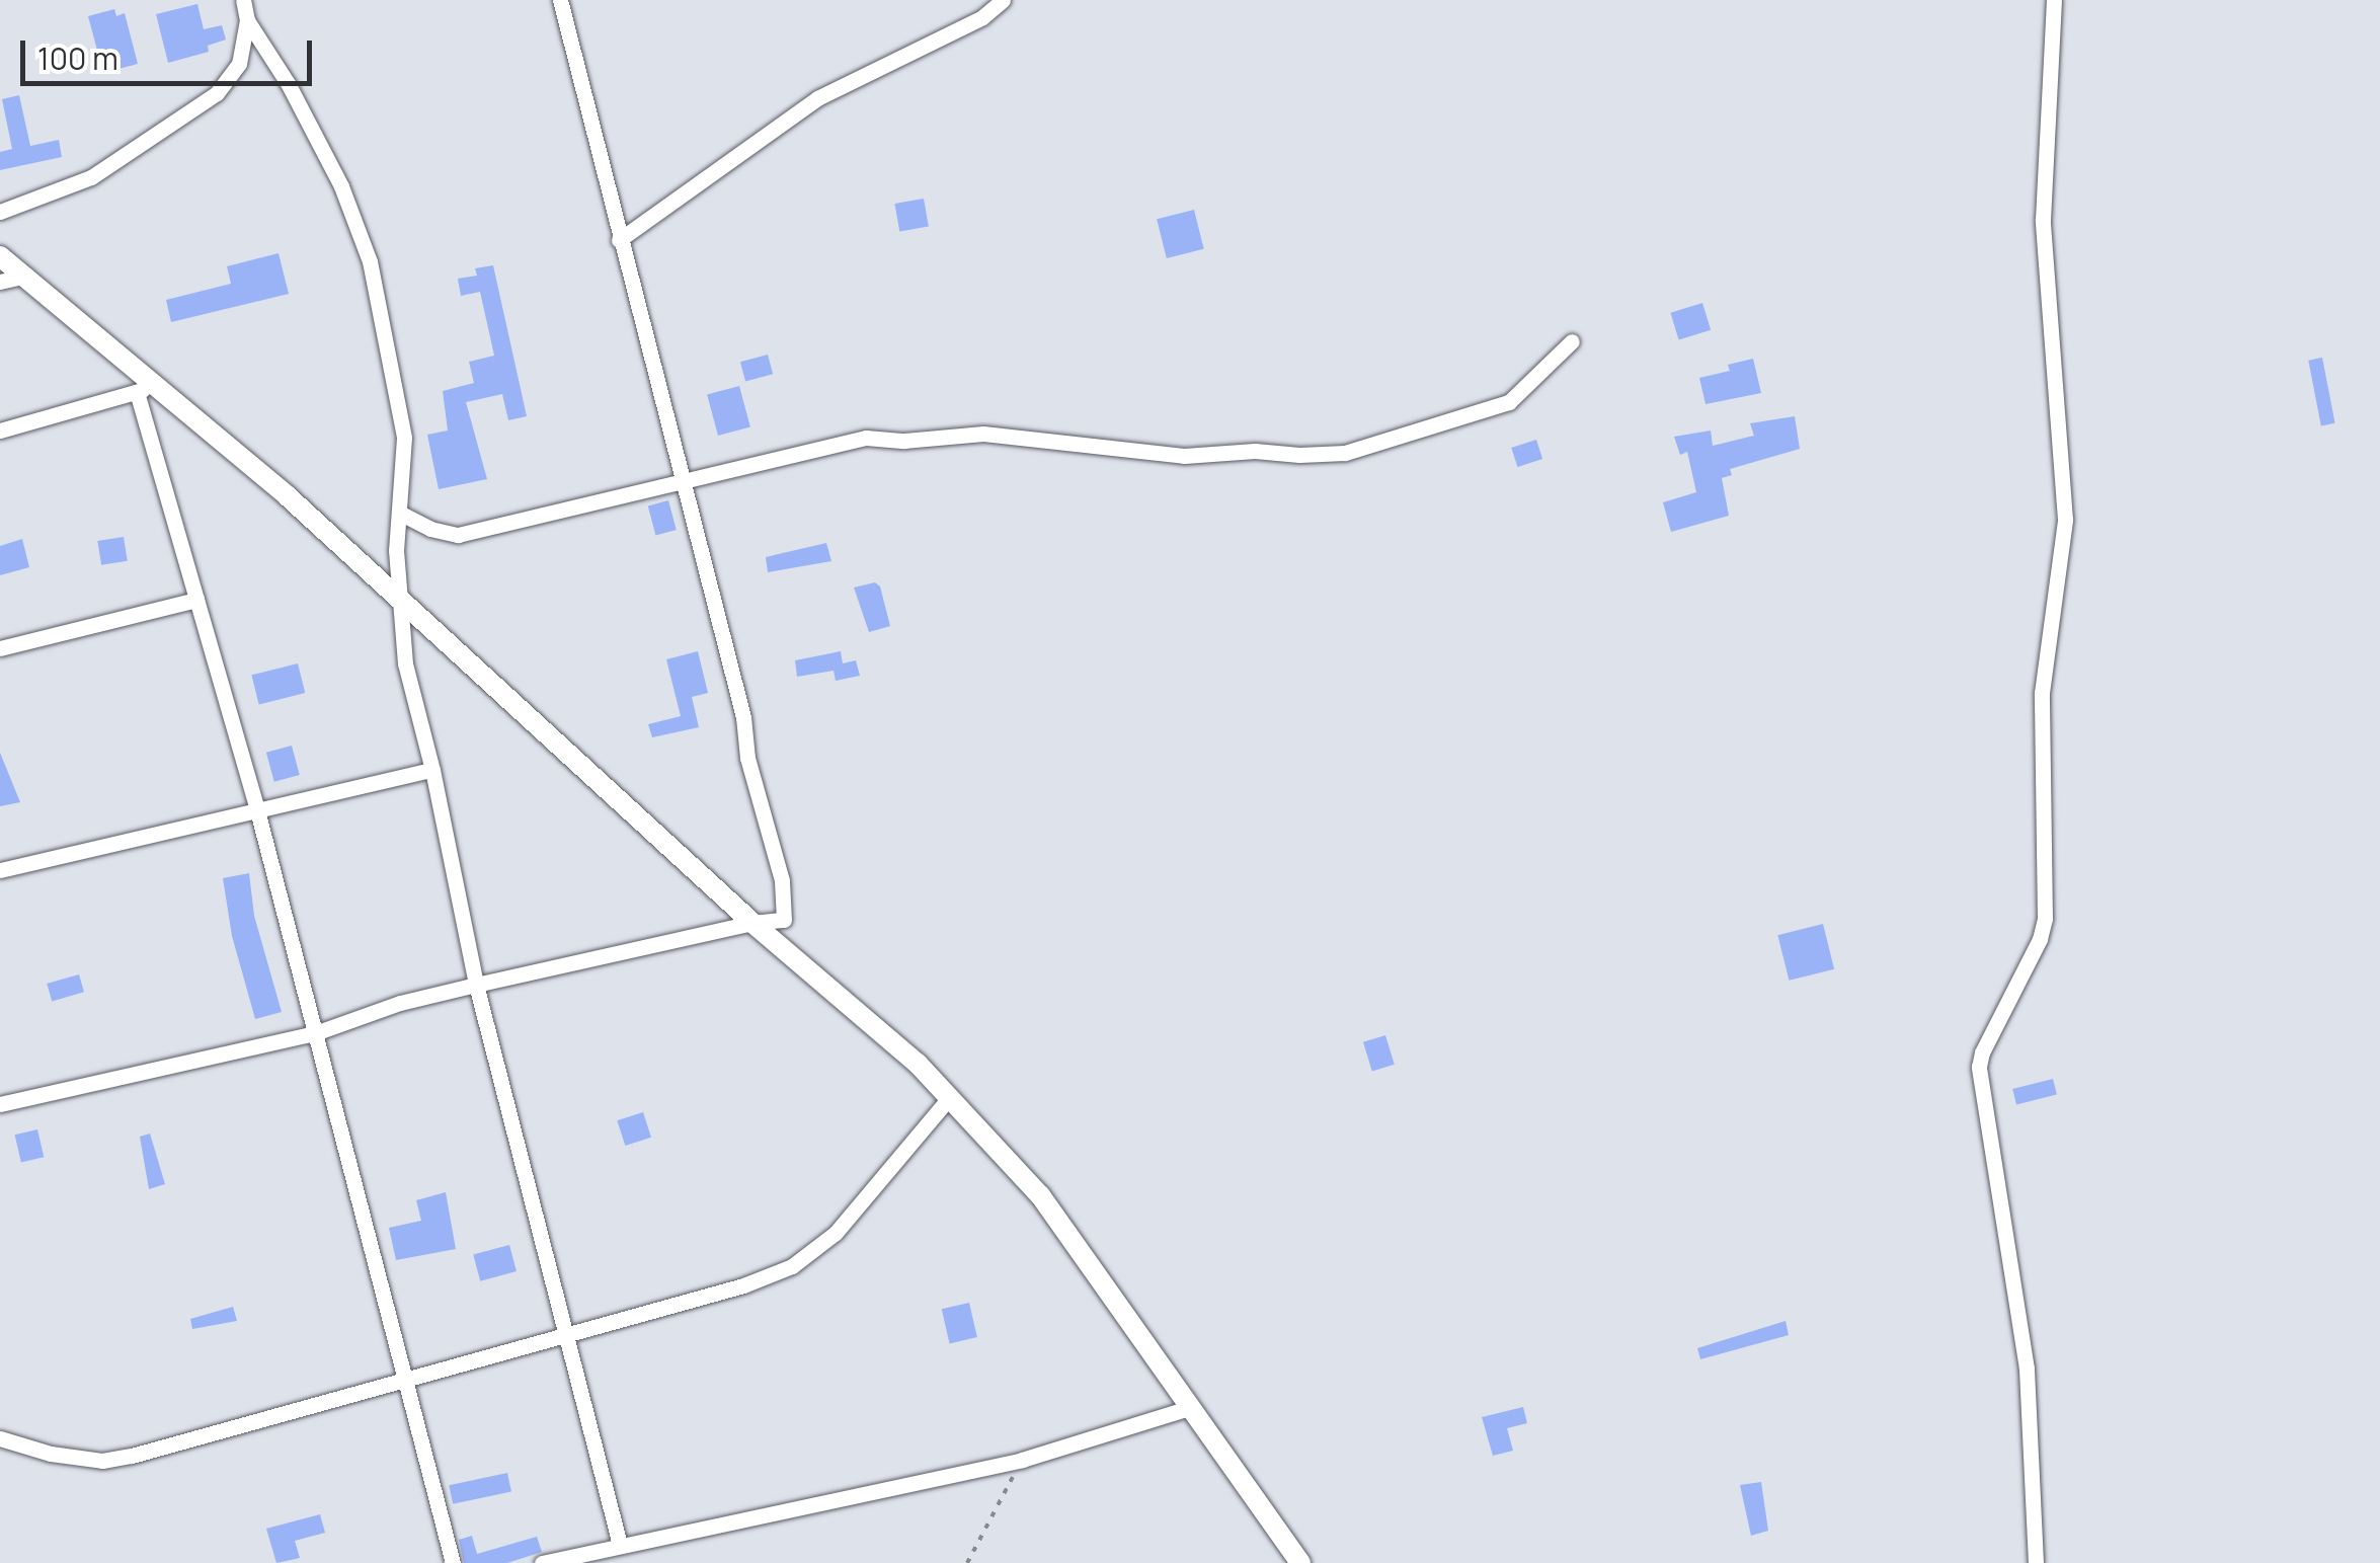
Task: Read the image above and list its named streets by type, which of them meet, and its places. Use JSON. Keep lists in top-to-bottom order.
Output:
{
  "scale_bar": "100 m"
}
